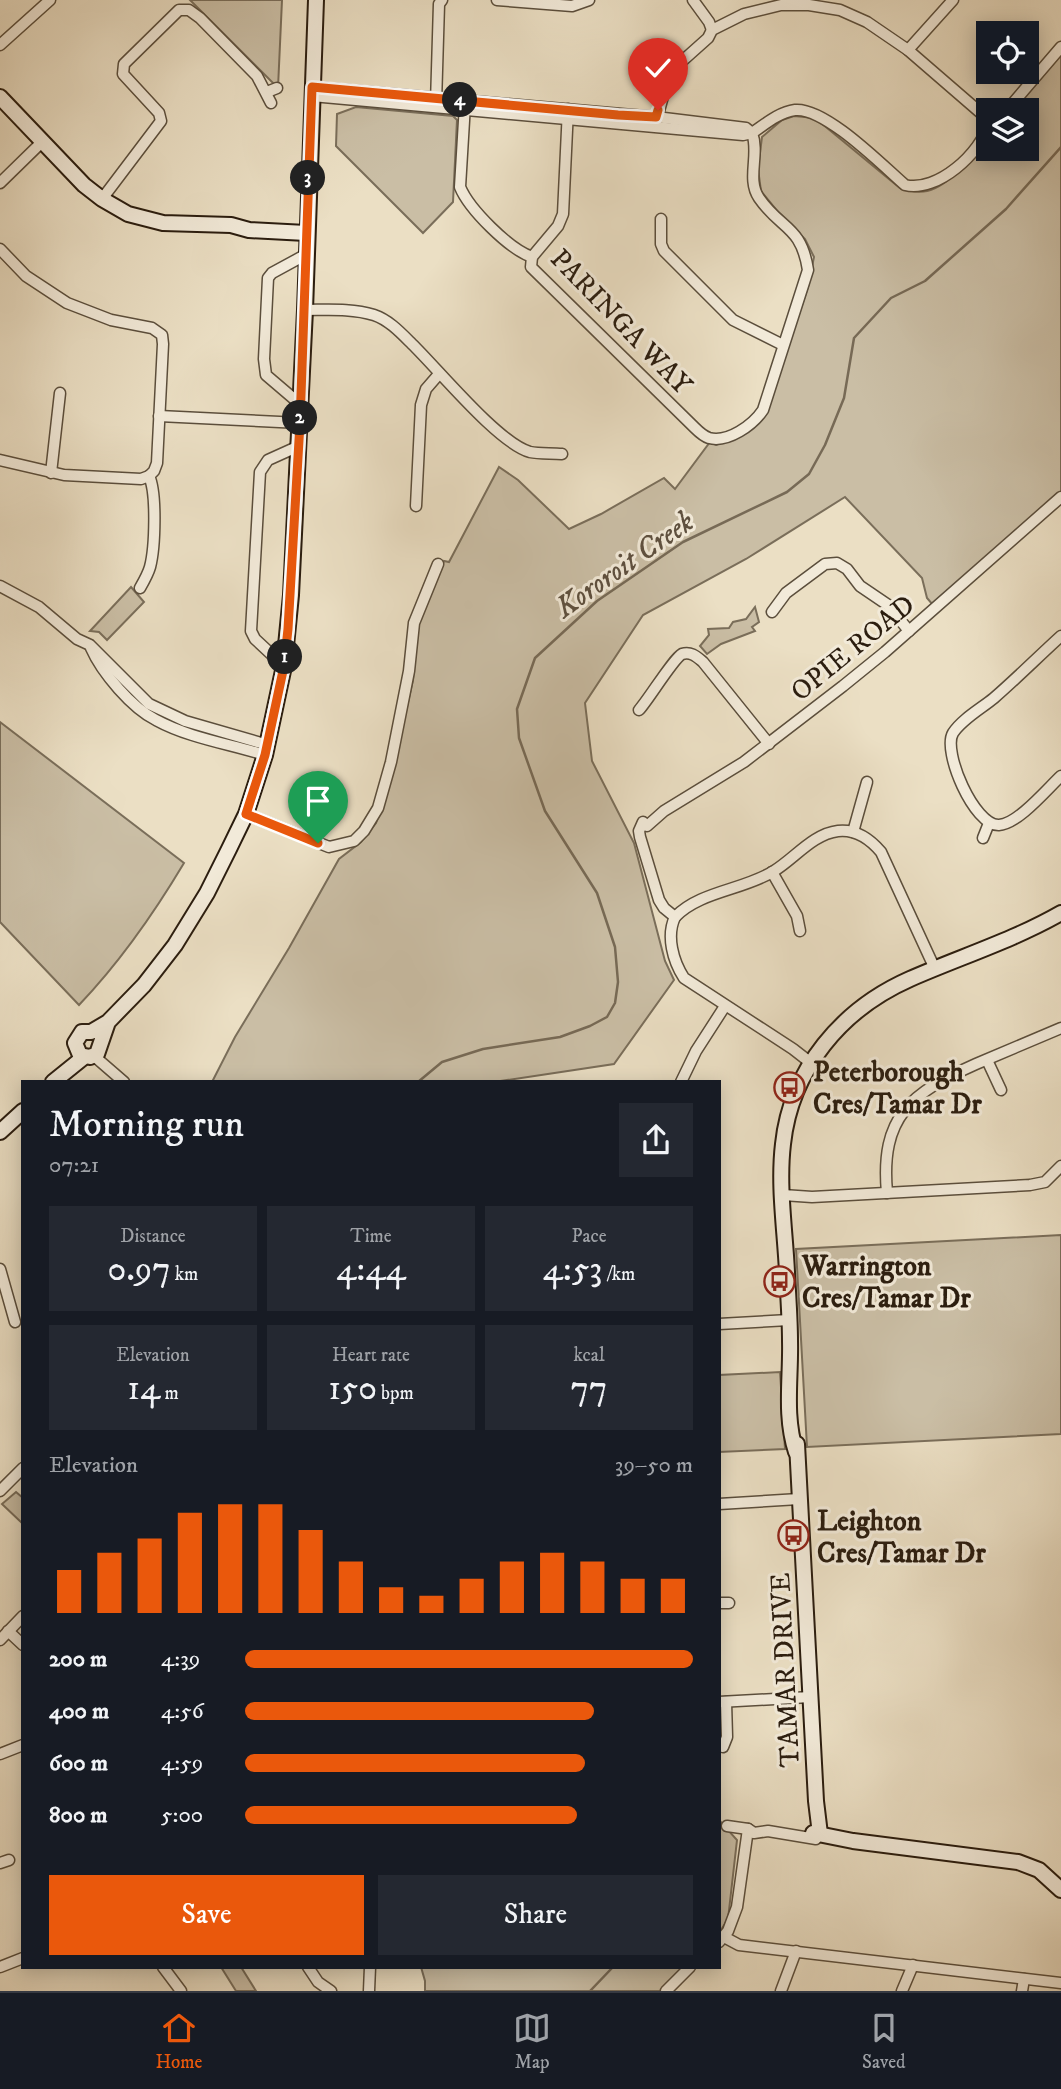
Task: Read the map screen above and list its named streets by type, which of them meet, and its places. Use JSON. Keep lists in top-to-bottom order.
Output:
{
  "streets": {
    "street": ["PARINGA WAY", "OPIE ROAD", "TAMAR DRIVE"]
  },
  "water": ["Kororoit Creek"],
  "places": {
    "bus stop": ["Peterborough Cres/Tamar Dr", "Warrington Cres/Tamar Dr", "Leighton Cres/Tamar Dr"]
  },
  "page": {
    "pins": [
      "4",
      "3",
      "2",
      "1"
    ],
    "heading": ["Morning run", "07:21"],
    "stats": [
      ["Distance", "0.97 km"],
      ["Time", "4:44"],
      ["Pace", "4:53 /km"],
      ["Elevation", "14 m"],
      ["Heart rate", "150 bpm"],
      ["kcal", "77"]
    ],
    "chart": ["Elevation", "39–50 m"],
    "list": [
      {
        "name": "200 m",
        "note": "4:39"
      },
      {
        "name": "400 m",
        "note": "4:56"
      },
      {
        "name": "600 m",
        "note": "4:59"
      },
      {
        "name": "800 m",
        "note": "5:00"
      }
    ],
    "buttons": ["Save", "Share"],
    "tabs": ["Home", "Map", "Saved"]
  }
}
